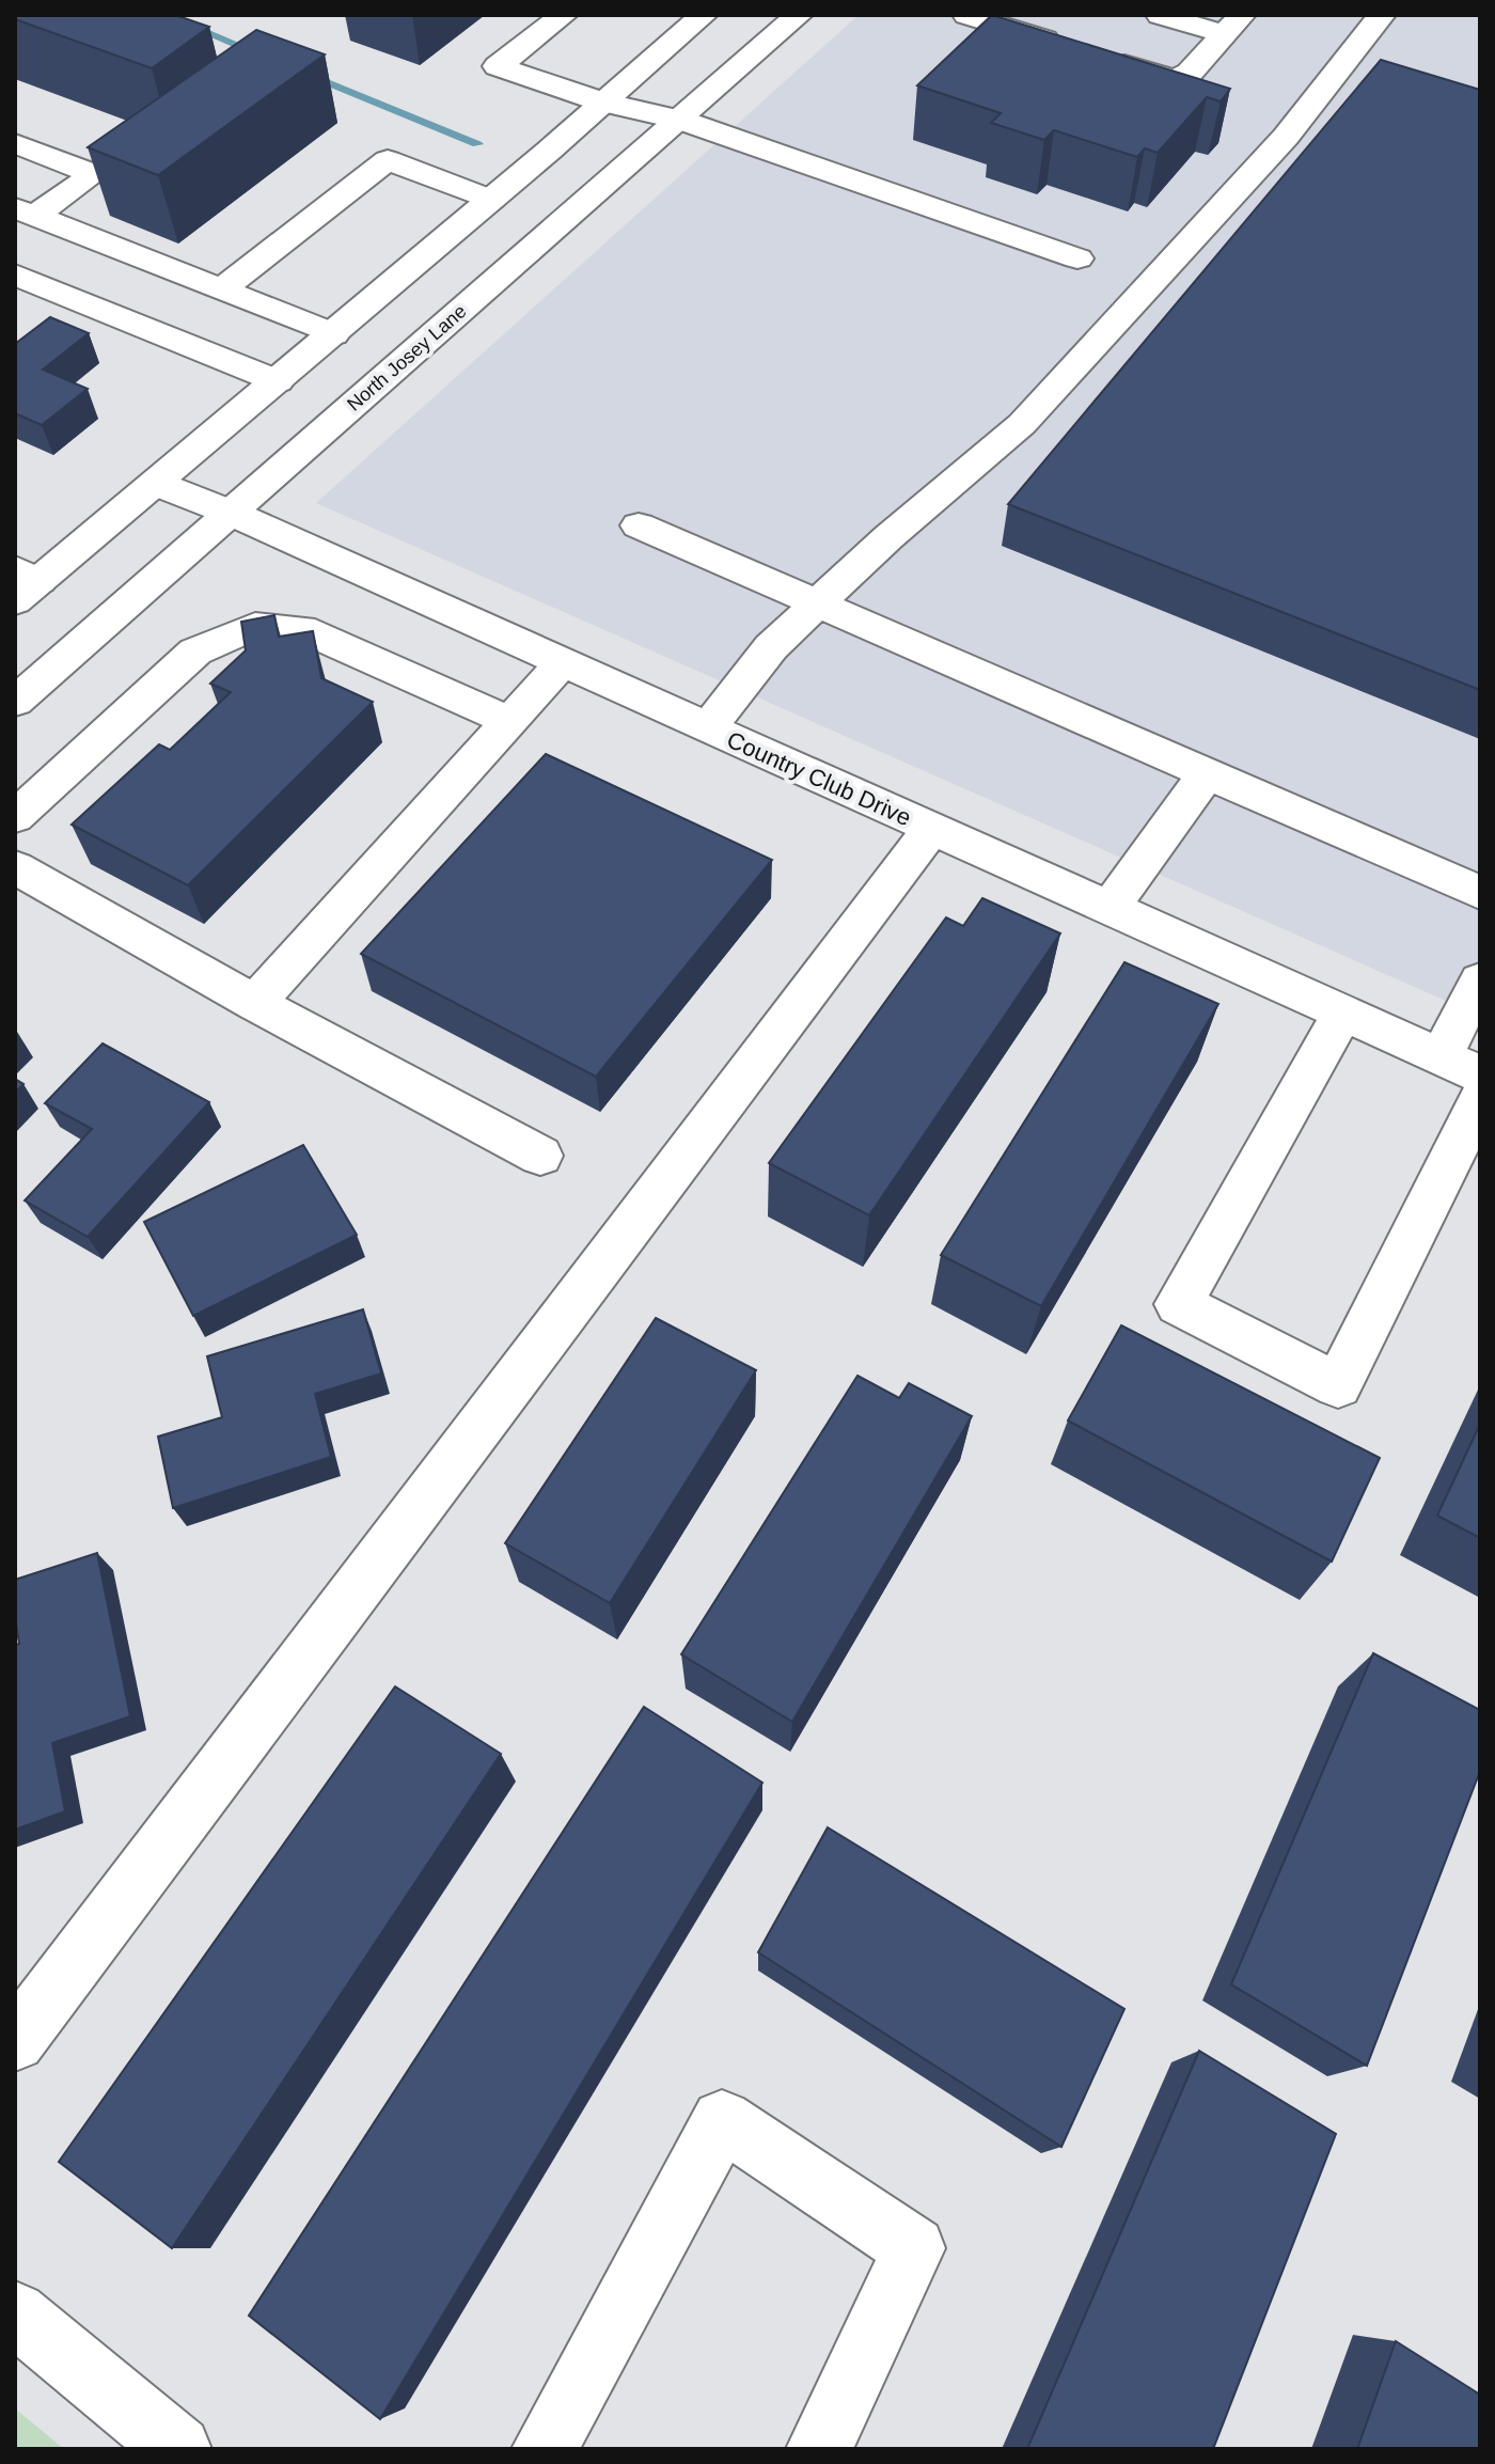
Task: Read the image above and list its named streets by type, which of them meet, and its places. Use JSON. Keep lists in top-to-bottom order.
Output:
{
  "streets": {
    "main road": ["North Josey Lane", "Country Club Drive"]
  },
  "crossings": [
    ["North Josey Lane", "Country Club Drive"]
  ]
}
